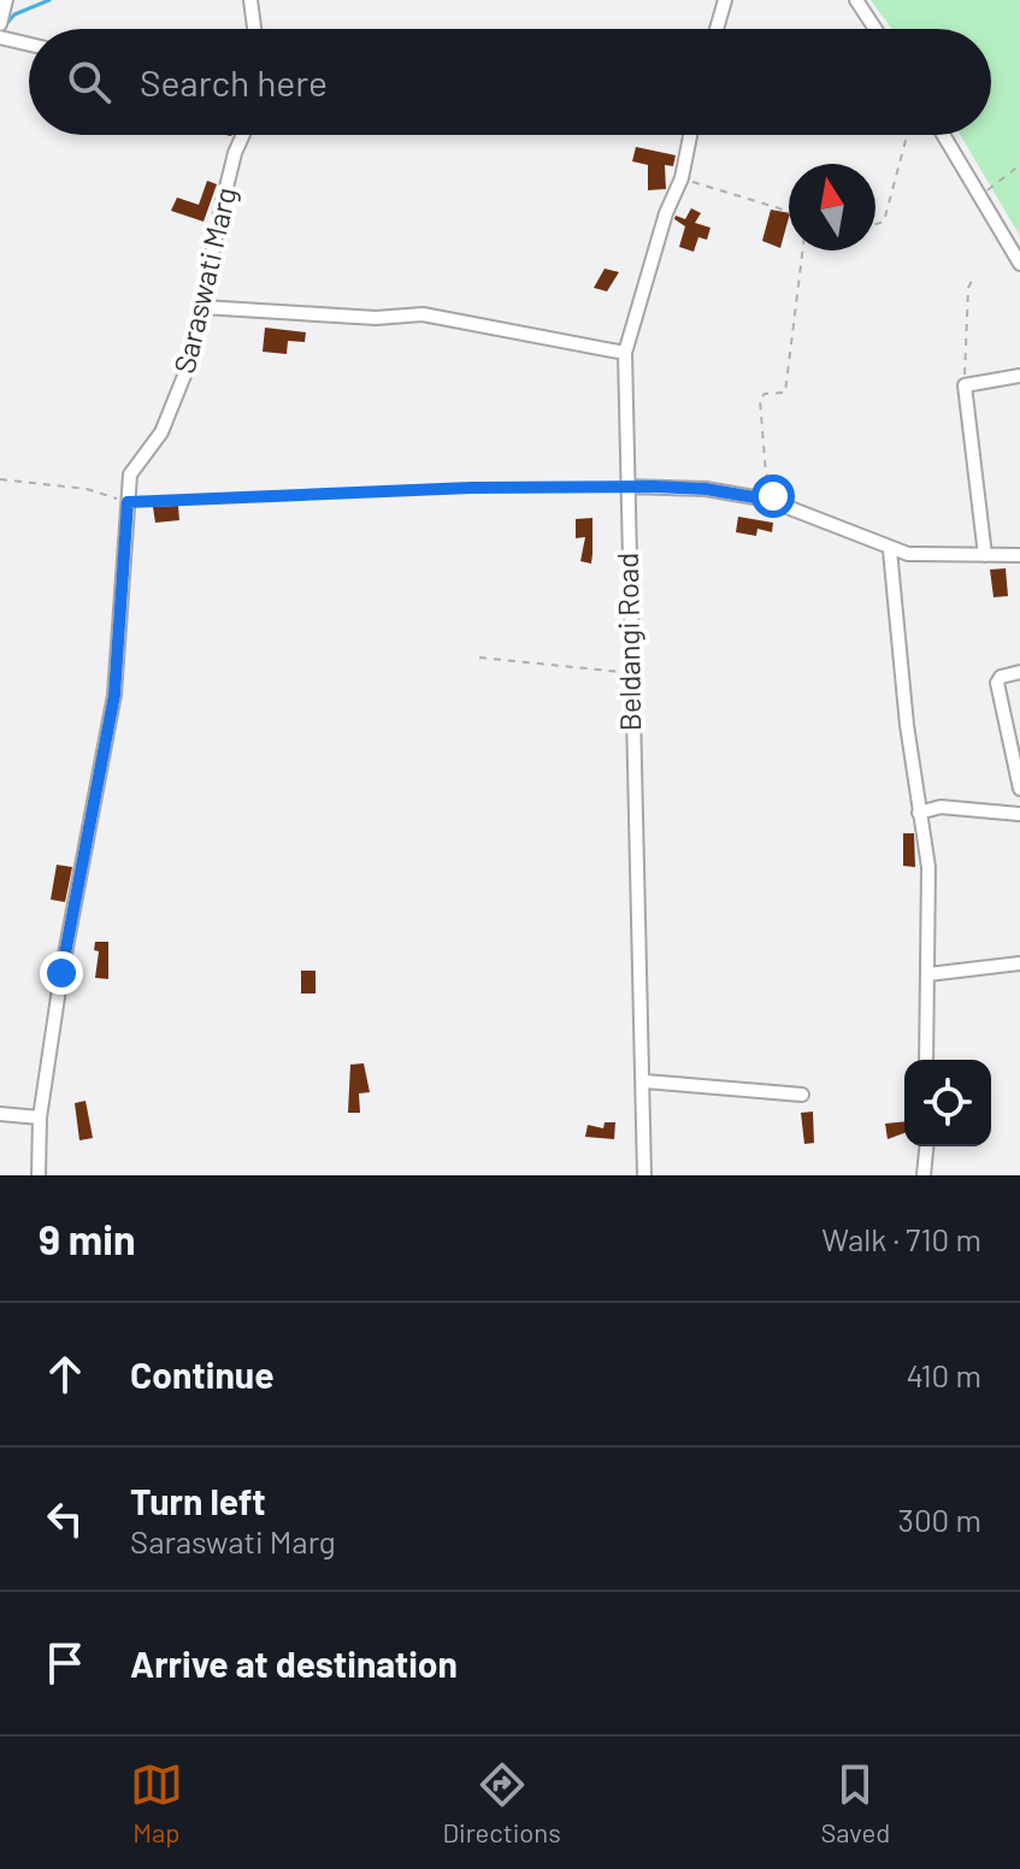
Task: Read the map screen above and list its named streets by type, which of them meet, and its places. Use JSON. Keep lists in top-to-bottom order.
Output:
{
  "streets": {
    "street": ["Saraswati Marg", "Beldangi Road"]
  },
  "north": "top",
  "page": {
    "search": "Search here",
    "heading": ["9 min", "Walk · 710 m"],
    "list": [
      ["Continue", "410 m"],
      ["Turn left", "Saraswati Marg", "300 m"],
      "Arrive at destination"
    ],
    "nav": ["Map", "Directions", "Saved"]
  }
}
